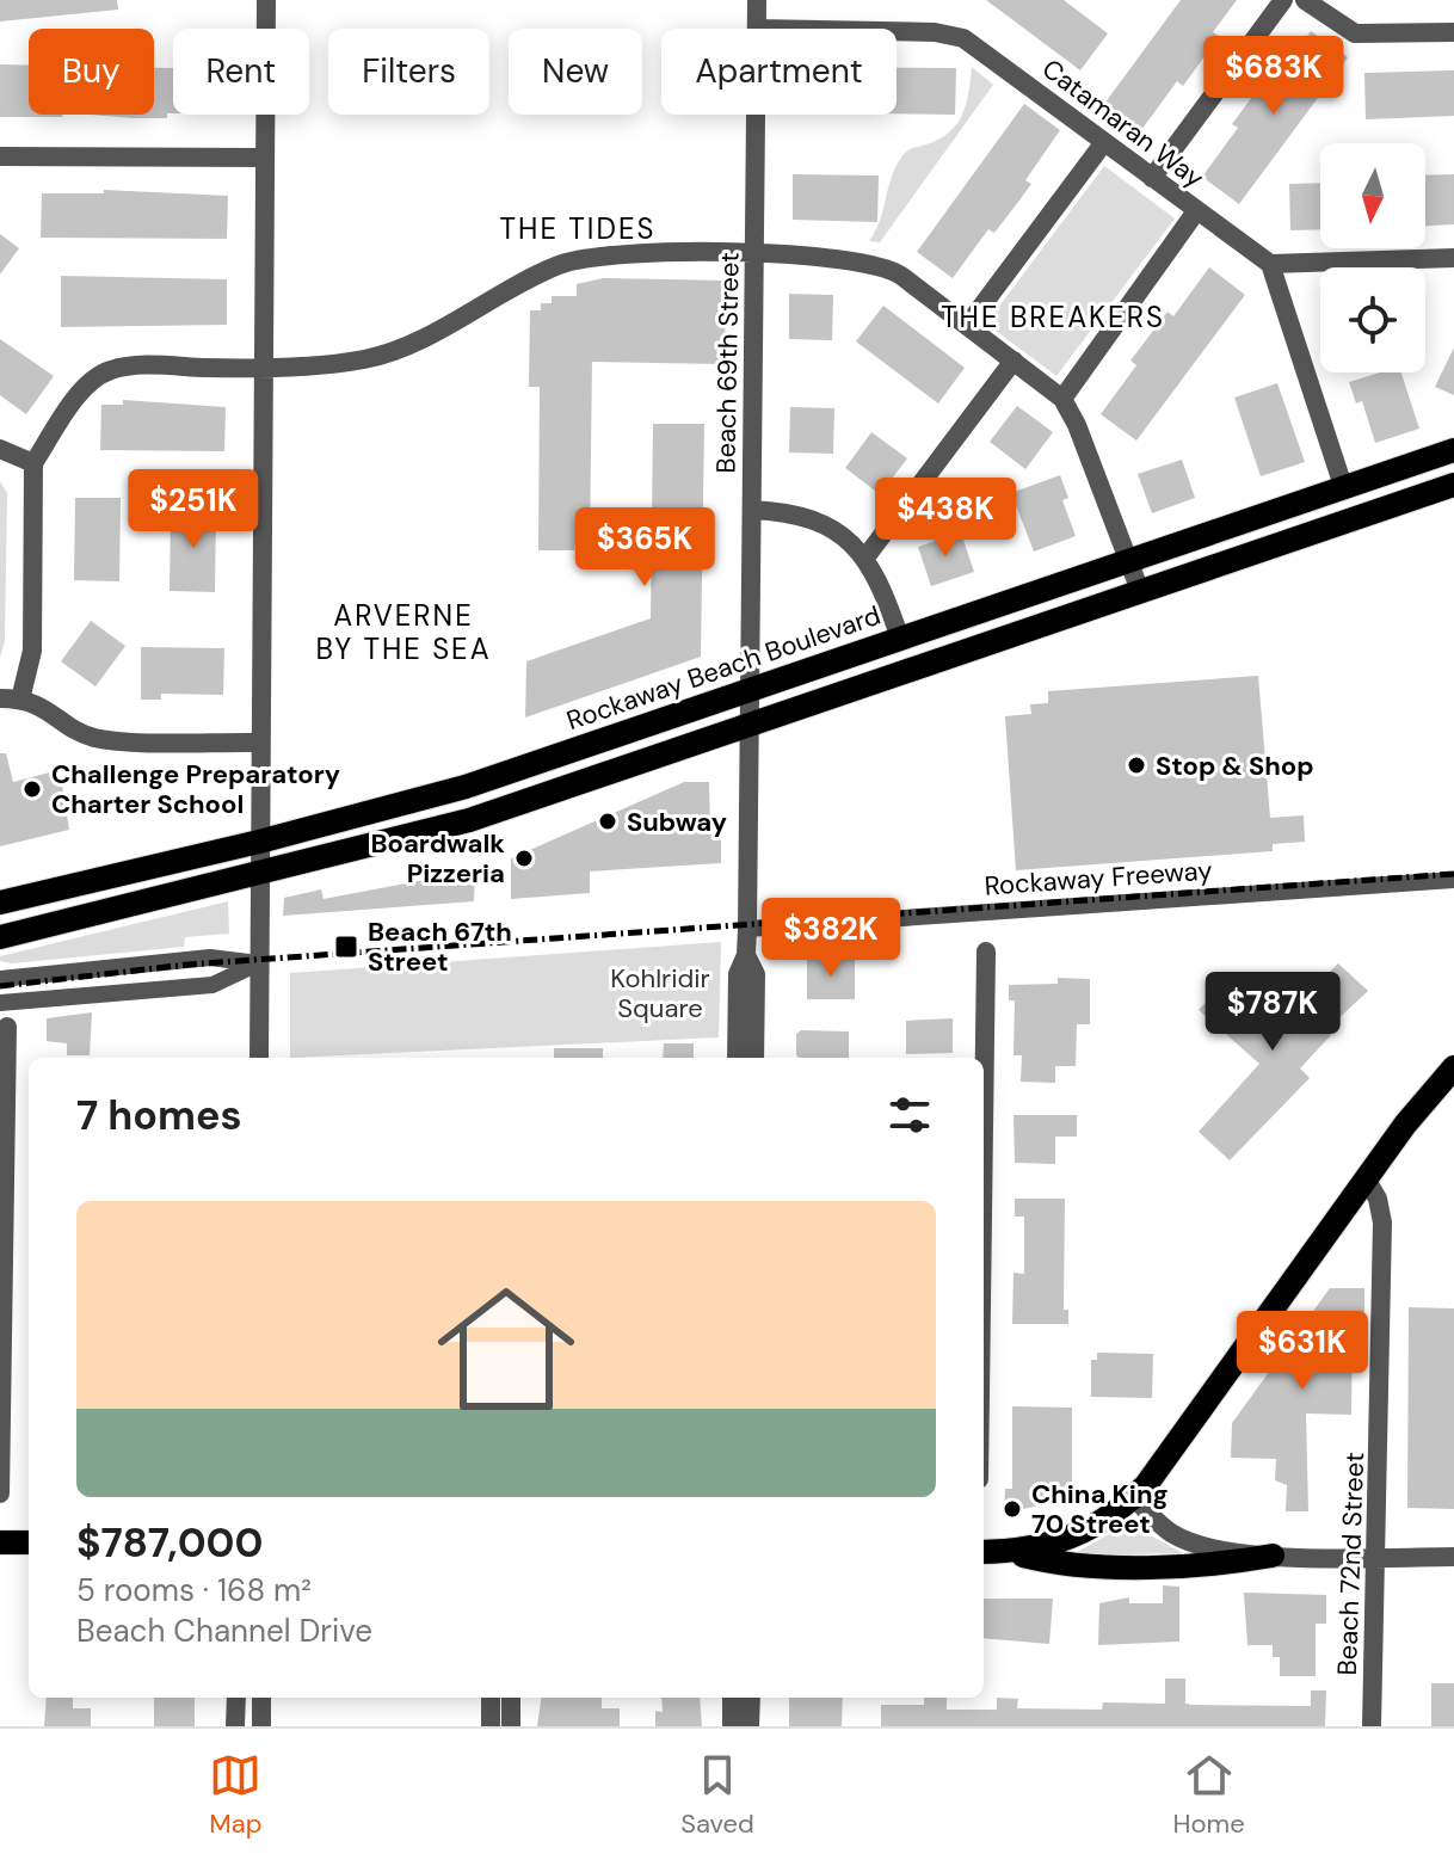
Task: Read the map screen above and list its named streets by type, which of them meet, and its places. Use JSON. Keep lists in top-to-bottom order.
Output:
{
  "streets": {
    "main road": ["Rockaway Beach Boulevard"],
    "street": [
      "Catamaran Way",
      "Beach 69th Street",
      "Rockaway Freeway",
      "Beach 72nd Street"
    ]
  },
  "crossings": [
    ["Beach 69th Street", "Rockaway Beach Boulevard"],
    ["Beach 69th Street", "Rockaway Freeway"]
  ],
  "districts": ["THE TIDES", "THE BREAKERS", "ARVERNE BY THE SEA"],
  "parks": ["Kohlridir Square"],
  "places": {
    "other": [
      "Stop & Shop",
      "Challenge Preparatory Charter School",
      "Subway",
      "Boardwalk Pizzeria",
      "China King 70 Street"
    ],
    "transit": ["Beach 67th Street"]
  },
  "north": "bottom",
  "page": {
    "chip": [
      "Buy",
      "Rent",
      "Filters",
      "New",
      "Apartment"
    ],
    "price": [
      "$683K",
      "$251K",
      "$438K",
      "$365K",
      "$382K",
      "$787K",
      "$631K"
    ],
    "heading": "7 homes",
    "list": [
      {
        "name": "$787,000",
        "note": "5 rooms · 168 m² · Beach Channel Drive"
      }
    ],
    "tabs": ["Map", "Saved", "Home"]
  }
}
